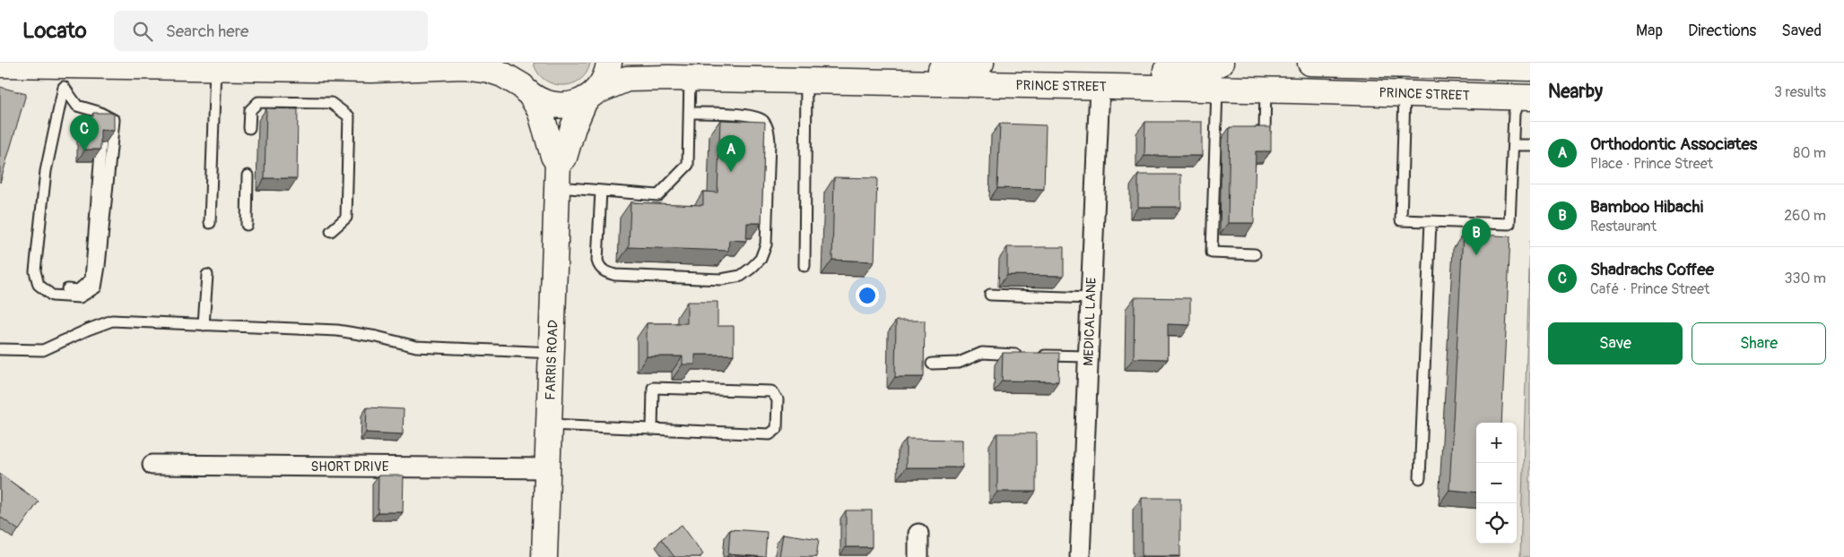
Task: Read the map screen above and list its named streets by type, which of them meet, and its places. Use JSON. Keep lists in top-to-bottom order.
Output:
{
  "streets": {
    "main road": ["PRINCE STREET", "FARRIS ROAD"],
    "street": ["MEDICAL LANE", "SHORT DRIVE"]
  },
  "crossings": [
    ["PRINCE STREET", "MEDICAL LANE"],
    ["PRINCE STREET", "FARRIS ROAD"],
    ["FARRIS ROAD", "SHORT DRIVE"]
  ],
  "page": {
    "header": "Locato",
    "search": "Search here",
    "nav": ["Map", "Directions", "Saved"],
    "heading": ["Nearby", "3 results"],
    "pins": ["C", "A", "B"],
    "list": [
      {
        "mark": "A",
        "name": "Orthodontic Associates",
        "note": "Place · Prince Street",
        "value": "80 m"
      },
      {
        "mark": "B",
        "name": "Bamboo Hibachi",
        "note": "Restaurant",
        "value": "260 m"
      },
      {
        "mark": "C",
        "name": "Shadrachs Coffee",
        "note": "Café · Prince Street",
        "value": "330 m"
      }
    ],
    "buttons": ["Save", "Share"],
    "map_buttons": ["+", "−"]
  }
}
